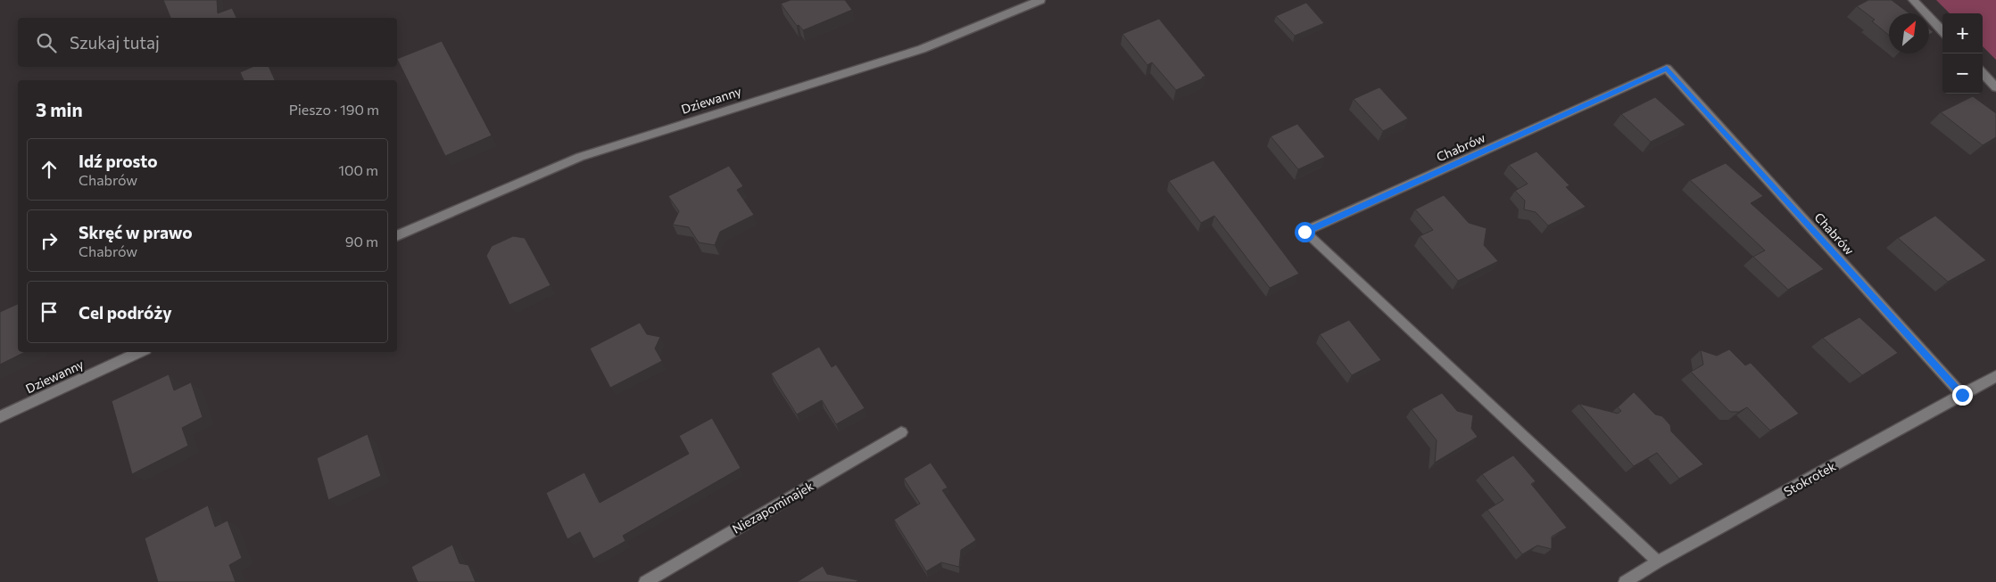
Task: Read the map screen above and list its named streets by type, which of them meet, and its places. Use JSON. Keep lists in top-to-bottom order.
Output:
{
  "streets": {
    "street": [
      "Dziewanny",
      "Chabrów",
      "Stokrotek",
      "Niezapominajek"
    ]
  },
  "crossings": [
    ["Chabrów", "Stokrotek"]
  ],
  "north": "top right",
  "page": {
    "map_buttons": ["+", "−"],
    "search": "Szukaj tutaj",
    "heading": ["3 min", "Pieszo · 190 m"],
    "list": [
      ["Idź prosto", "Chabrów", "100 m"],
      ["Skręć w prawo", "Chabrów", "90 m"],
      "Cel podróży"
    ]
  }
}
